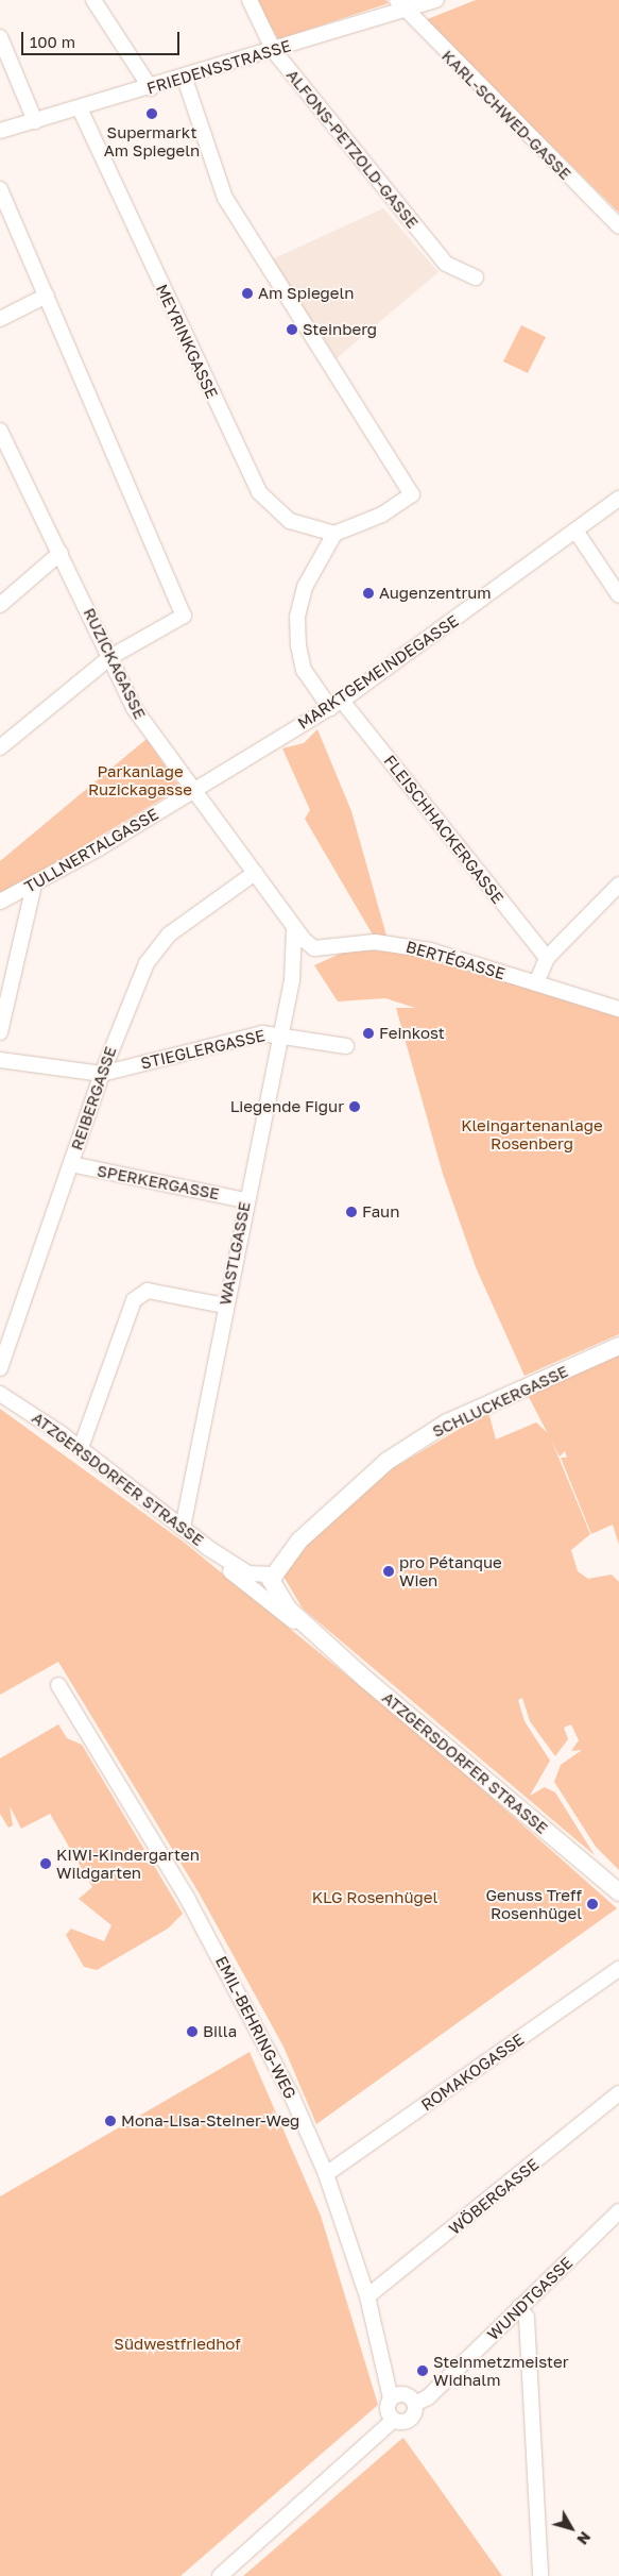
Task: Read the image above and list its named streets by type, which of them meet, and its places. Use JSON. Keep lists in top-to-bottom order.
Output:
{
  "streets": {
    "main road": ["SCHLUCKERGASSE", "ATZGERSDORFER STRASSE"],
    "street": [
      "FRIEDENSSTRASSE",
      "KARL-SCHWED-GASSE",
      "ALFONS-PETZOLD-GASSE",
      "MEYRINKGASSE",
      "RUZICKAGASSE",
      "MARKTGEMEINDEGASSE",
      "FLEISCHHACKERGASSE",
      "TULLNERTALGASSE",
      "BERTÉGASSE",
      "STIEGLERGASSE",
      "REIBERGASSE",
      "SPERKERGASSE",
      "WASTLGASSE",
      "EMIL-BEHRING-WEG",
      "ROMAKOGASSE",
      "WÖBERGASSE",
      "WUNDTGASSE"
    ]
  },
  "crossings": [
    ["FRIEDENSSTRASSE", "KARL-SCHWED-GASSE"],
    ["FRIEDENSSTRASSE", "ALFONS-PETZOLD-GASSE"],
    ["FRIEDENSSTRASSE", "MEYRINKGASSE"],
    ["MEYRINKGASSE", "FLEISCHHACKERGASSE"],
    ["RUZICKAGASSE", "TULLNERTALGASSE"],
    ["RUZICKAGASSE", "REIBERGASSE"],
    ["RUZICKAGASSE", "WASTLGASSE"],
    ["MARKTGEMEINDEGASSE", "FLEISCHHACKERGASSE"],
    ["MARKTGEMEINDEGASSE", "TULLNERTALGASSE"],
    ["BERTÉGASSE", "WASTLGASSE"],
    ["STIEGLERGASSE", "REIBERGASSE"],
    ["STIEGLERGASSE", "WASTLGASSE"],
    ["REIBERGASSE", "SPERKERGASSE"],
    ["SPERKERGASSE", "WASTLGASSE"],
    ["WASTLGASSE", "ATZGERSDORFER STRASSE"],
    ["SCHLUCKERGASSE", "ATZGERSDORFER STRASSE"],
    ["EMIL-BEHRING-WEG", "ROMAKOGASSE"],
    ["EMIL-BEHRING-WEG", "WÖBERGASSE"],
    ["EMIL-BEHRING-WEG", "WUNDTGASSE"]
  ],
  "parks": [
    "Parkanlage Ruzickagasse",
    "Kleingartenanlage Rosenberg",
    "KLG Rosenhügel",
    "Südwestfriedhof"
  ],
  "places": [
    "Supermarkt Am Spiegeln",
    "Am Spiegeln",
    "Steinberg",
    "Augenzentrum",
    "Feinkost",
    "Liegende Figur",
    "Faun",
    "pro Pétanque Wien",
    "KIWI-Kindergarten Wildgarten",
    "Genuss Treff Rosenhügel",
    "Billa",
    "Mona-Lisa-Steiner-Weg",
    "Steinmetzmeister Widhalm"
  ],
  "scale_bar": "100 m",
  "north": "bottom right"
}
